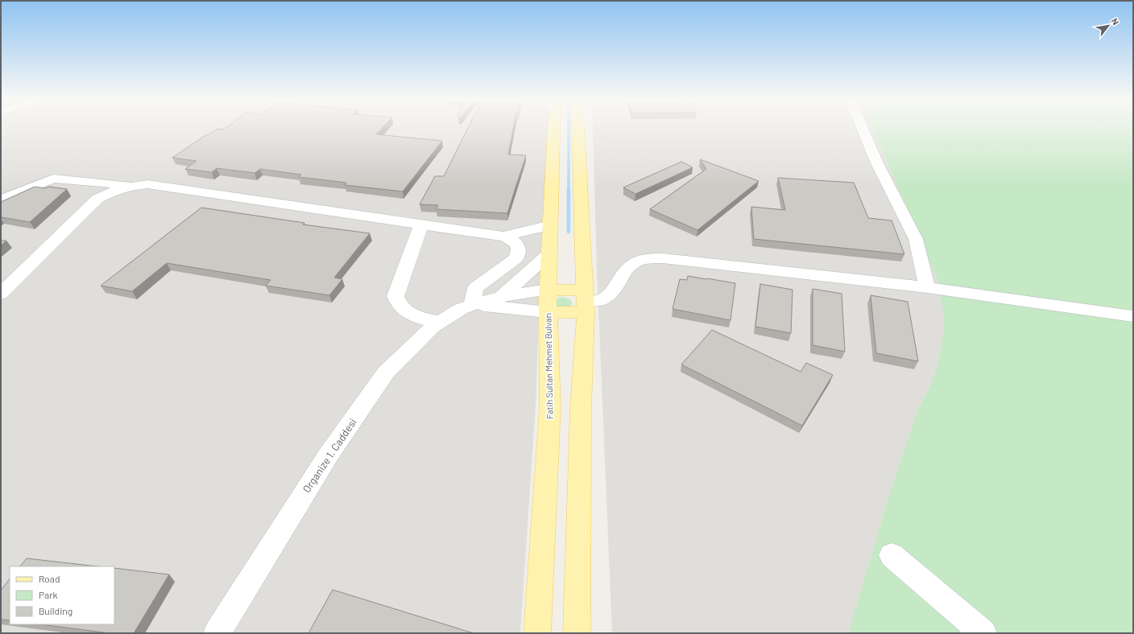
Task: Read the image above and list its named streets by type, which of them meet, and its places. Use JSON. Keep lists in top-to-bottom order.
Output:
{
  "streets": {
    "main road": ["Fatih Sultan Mehmet Bulvarı"],
    "street": ["Organize 1. Caddesi"]
  },
  "crossings": [
    ["Fatih Sultan Mehmet Bulvarı", "Organize 1. Caddesi"]
  ],
  "legend": ["Road", "Park", "Building"],
  "north": "top right"
}
